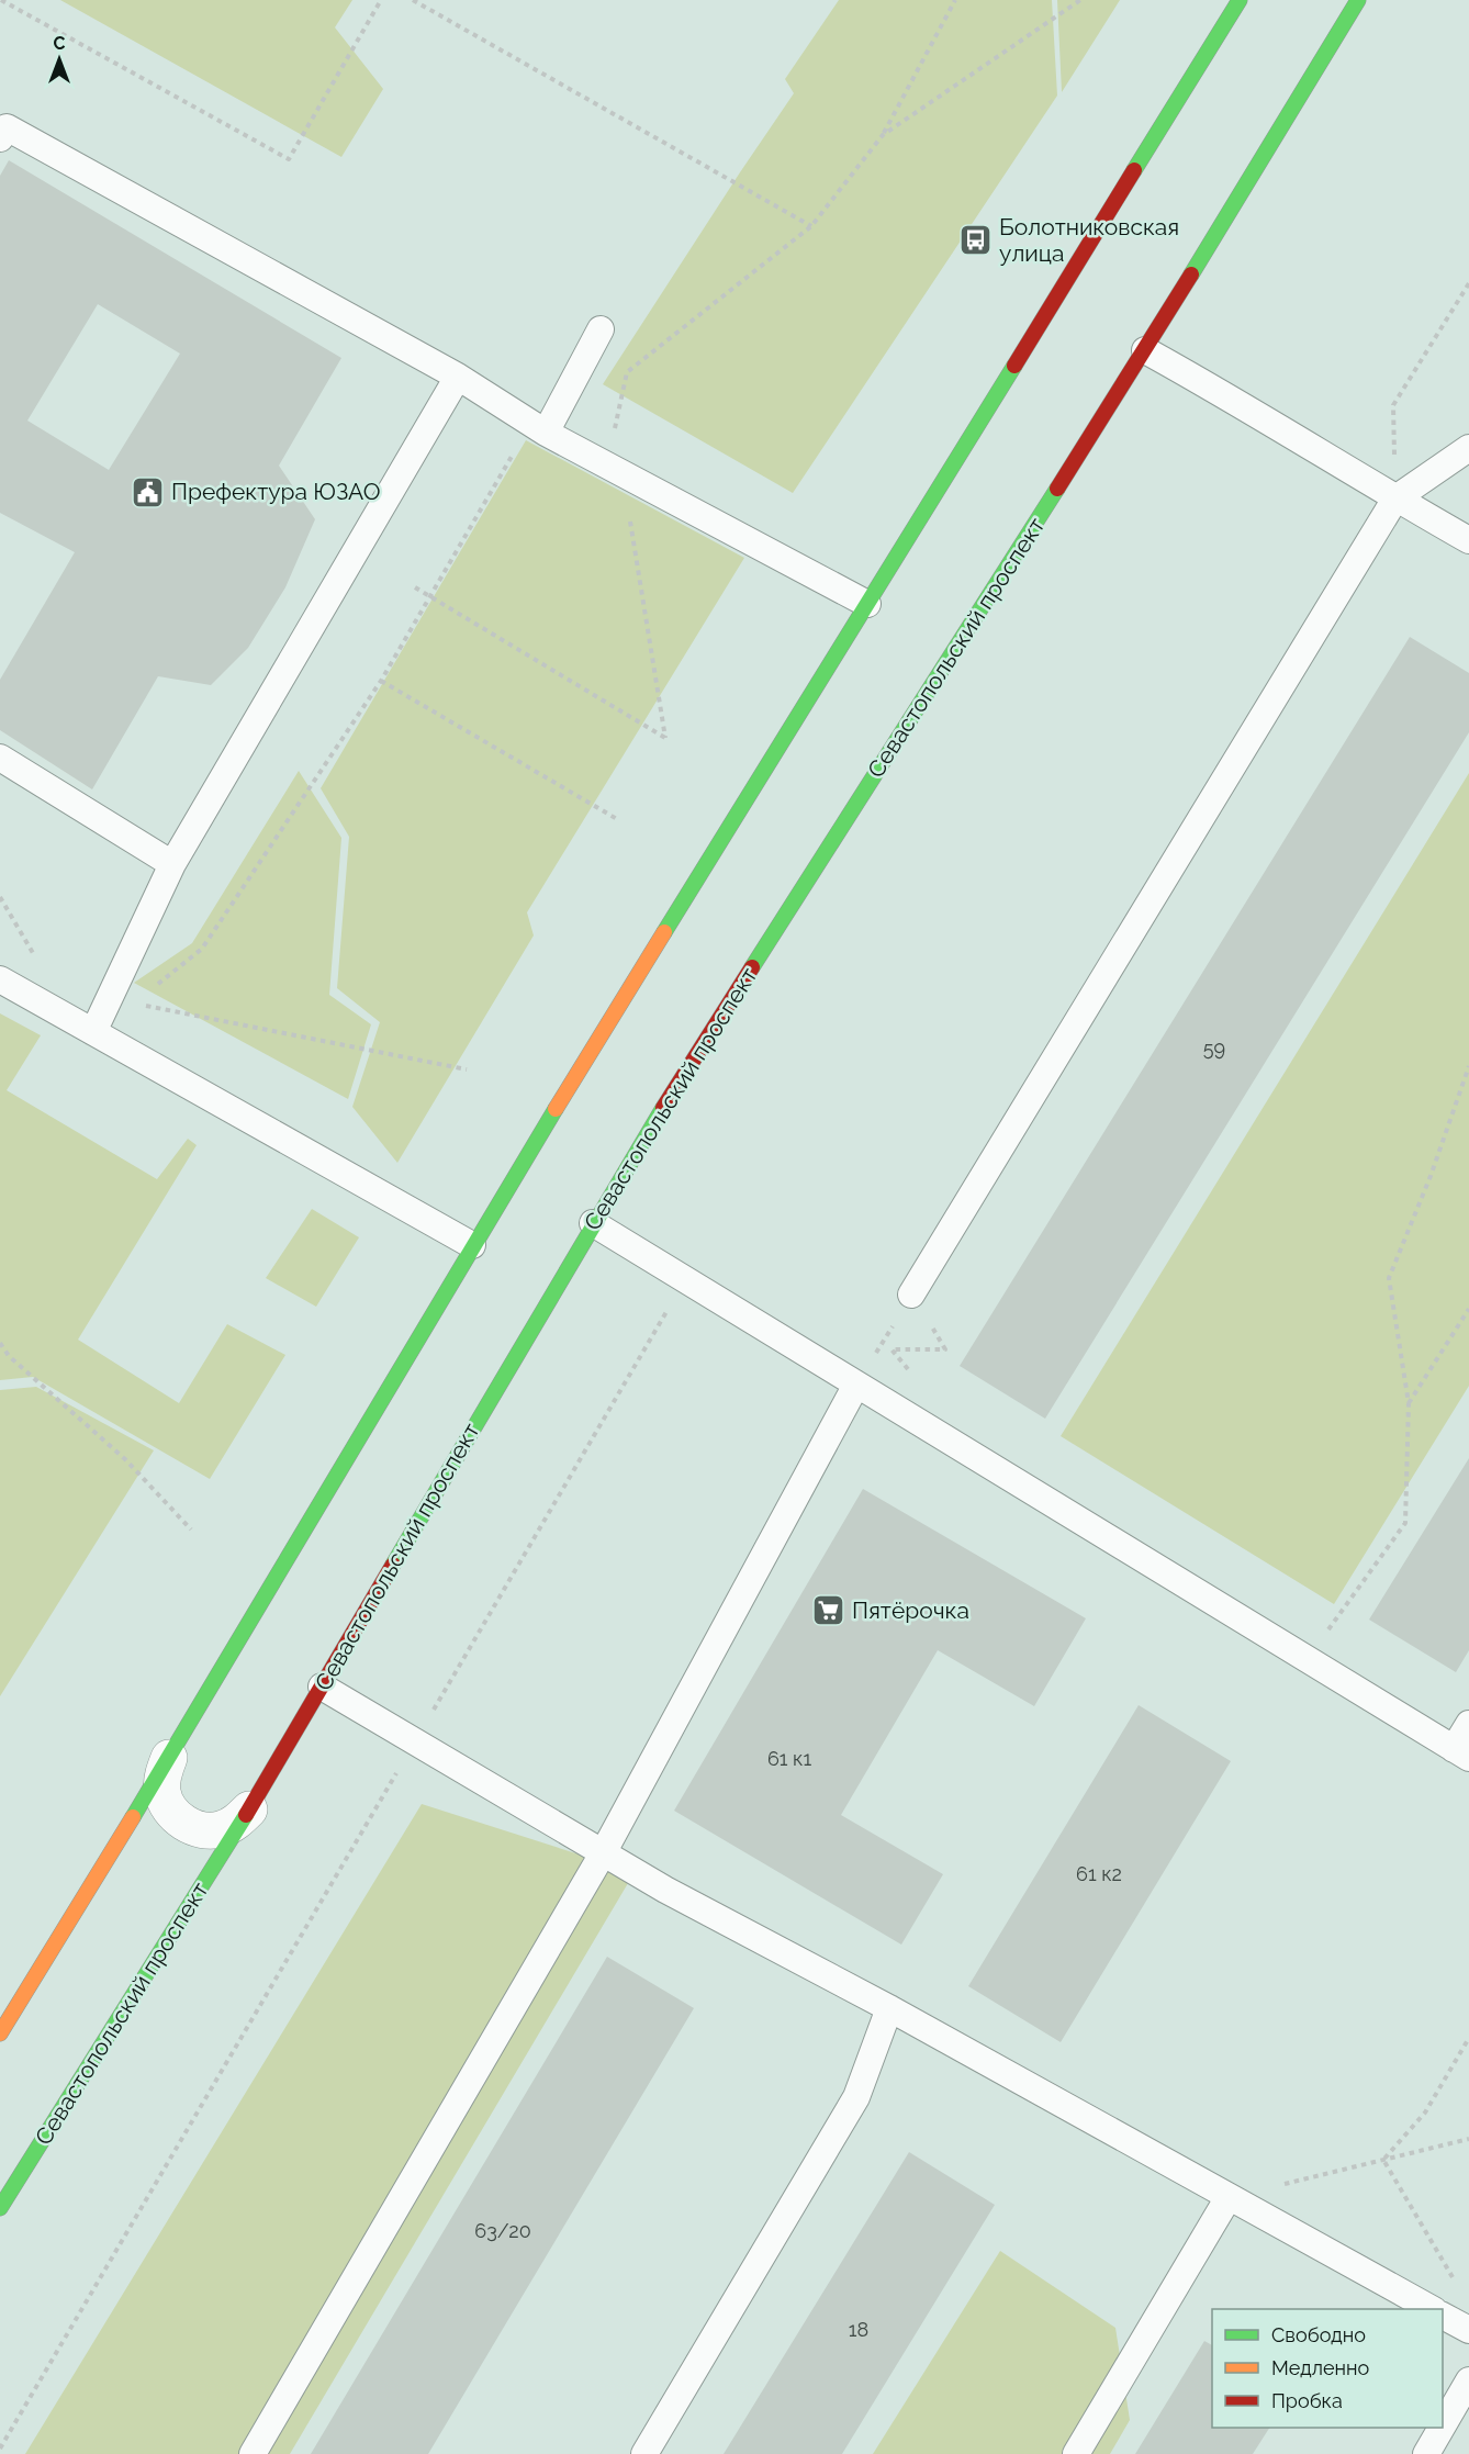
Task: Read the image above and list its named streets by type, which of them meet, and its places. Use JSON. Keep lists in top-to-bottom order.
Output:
{
  "streets": {
    "main road": ["Севастопольский проспект"]
  },
  "places": {
    "bus stop": ["Болотниковская улица"],
    "public building": ["Префектура ЮЗАО"],
    "supermarket": ["Пятёрочка"]
  },
  "house_numbers": [
    "59",
    "61 к1",
    "61 к2",
    "63/20",
    "18"
  ],
  "legend": ["Свободно", "Медленно", "Пробка"],
  "north": "top"
}
